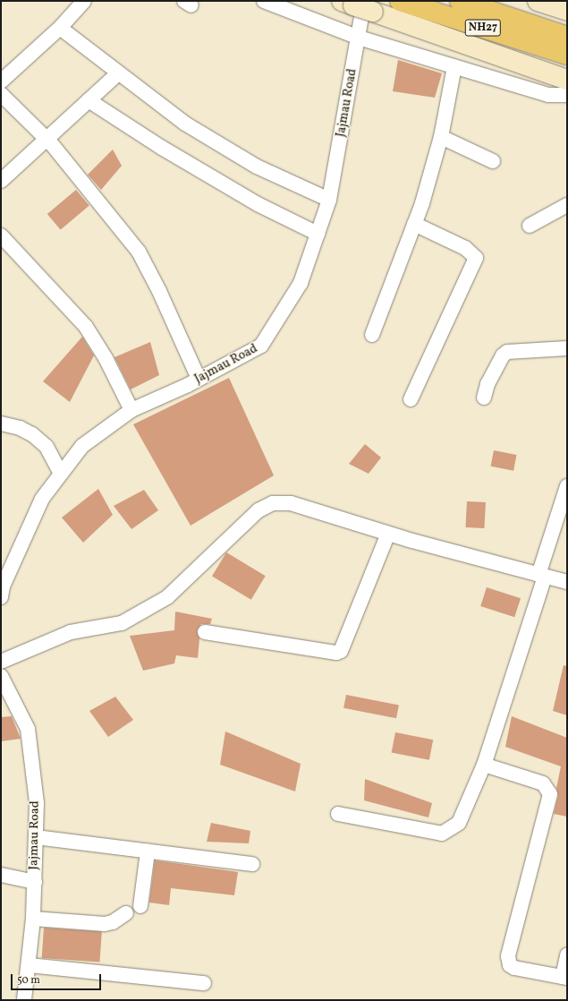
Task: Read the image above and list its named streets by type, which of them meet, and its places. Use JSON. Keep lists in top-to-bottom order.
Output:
{
  "streets": {
    "highway": ["NH27"],
    "street": ["Jajmau Road"]
  },
  "scale_bar": "50 m"
}
